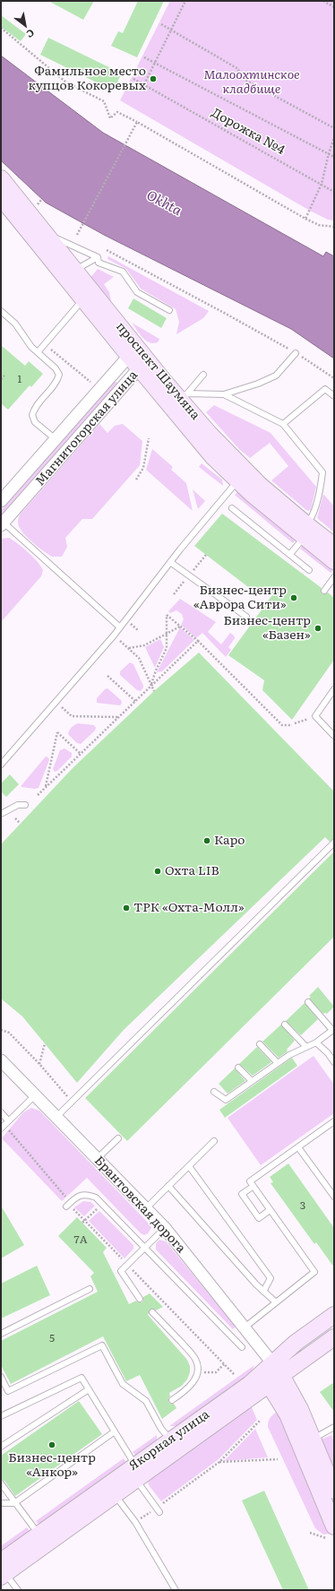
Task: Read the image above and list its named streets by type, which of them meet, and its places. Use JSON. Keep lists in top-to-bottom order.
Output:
{
  "streets": {
    "street": [
      "проспект Шаумяна",
      "Магнитогорская улица",
      "Брантовская дорога",
      "Якорная улица"
    ],
    "path": ["Дорожка №4"]
  },
  "crossings": [
    ["проспект Шаумяна", "Магнитогорская улица"],
    ["Брантовская дорога", "Якорная улица"]
  ],
  "water": ["Okhta"],
  "parks": ["Малоохтинское кладбище"],
  "places": [
    "Фамильное место купцов Кокоревых",
    "Бизнес-центр «Аврора Сити»",
    "Бизнес-центр «Базен»",
    "Каро",
    "Охта LIB",
    "ТРК «Охта-Молл»",
    "Бизнес-центр «Анкор»"
  ],
  "house_numbers": [
    "1",
    "3",
    "7А",
    "5"
  ],
  "north": "bottom right"
}
